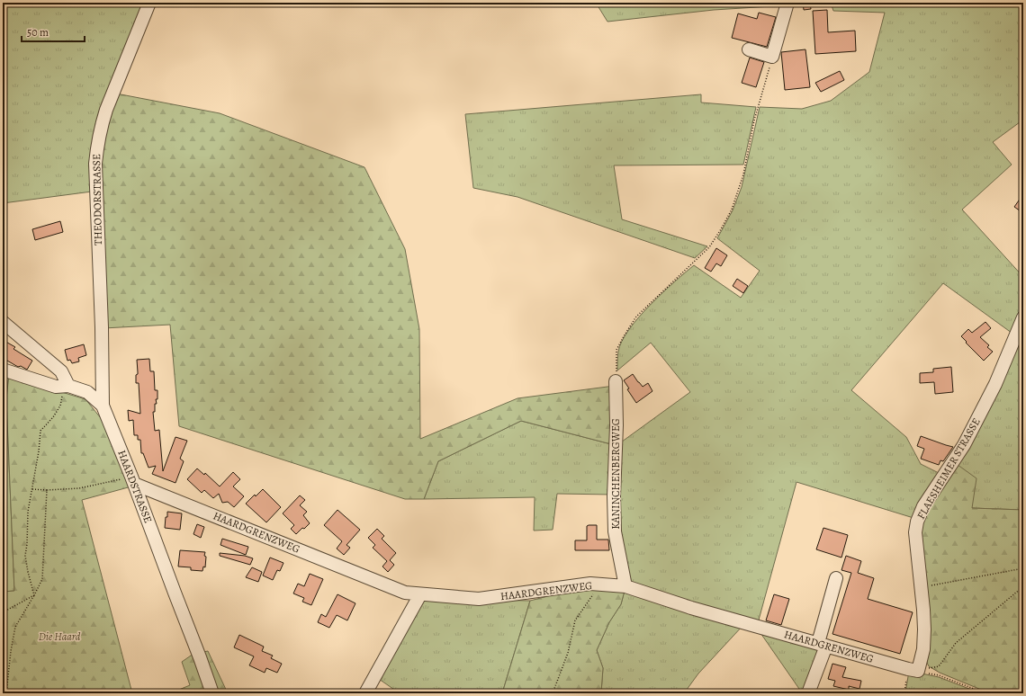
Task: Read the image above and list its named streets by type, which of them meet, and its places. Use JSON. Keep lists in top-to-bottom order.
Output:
{
  "streets": {
    "street": [
      "THEODORSTRASSE",
      "FLAESHEIMER STRASSE",
      "KANINCHENBERGWEG",
      "HAARDSTRASSE",
      "HAARDGRENZWEG"
    ]
  },
  "crossings": [
    ["THEODORSTRASSE", "HAARDSTRASSE"],
    ["FLAESHEIMER STRASSE", "HAARDGRENZWEG"],
    ["KANINCHENBERGWEG", "HAARDGRENZWEG"],
    ["HAARDSTRASSE", "HAARDGRENZWEG"]
  ],
  "parks": ["Die Haard"],
  "scale_bar": "50 m"
}
